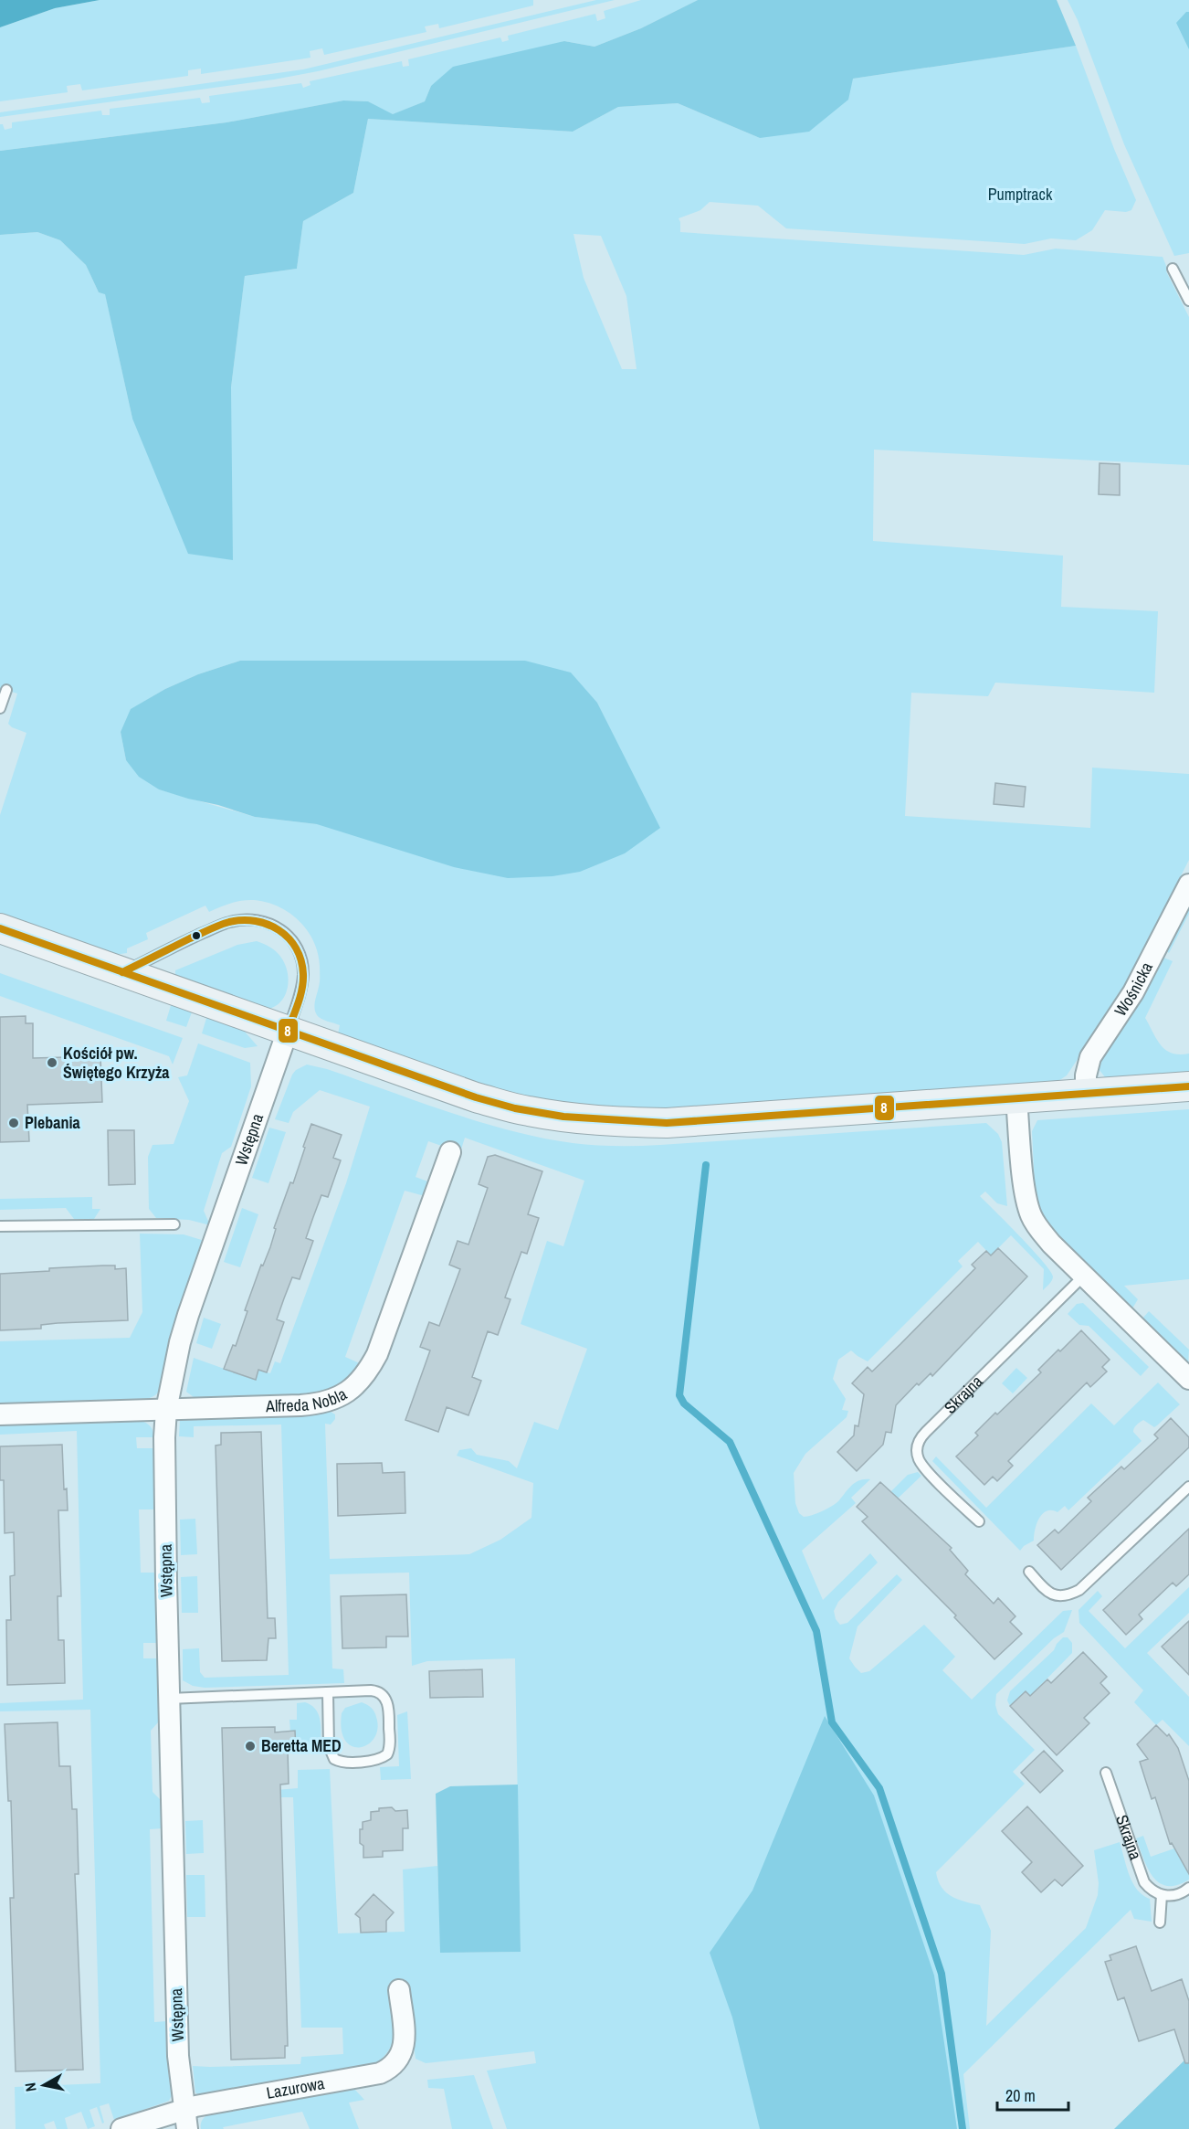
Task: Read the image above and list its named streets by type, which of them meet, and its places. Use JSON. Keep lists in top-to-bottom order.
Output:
{
  "streets": {
    "street": [
      "Wośnicka",
      "Wstępna",
      "Alfreda Nobla",
      "Lazurowa"
    ],
    "lane": ["Skrajna"]
  },
  "crossings": [
    ["Wstępna", "Alfreda Nobla"],
    ["Wstępna", "Lazurowa"]
  ],
  "parks": ["Pumptrack"],
  "places": ["Kościół pw. Świętego Krzyża", "Plebania", "Beretta MED"],
  "lines": ["transit line 8"],
  "scale_bar": "20 m",
  "north": "left"
}
